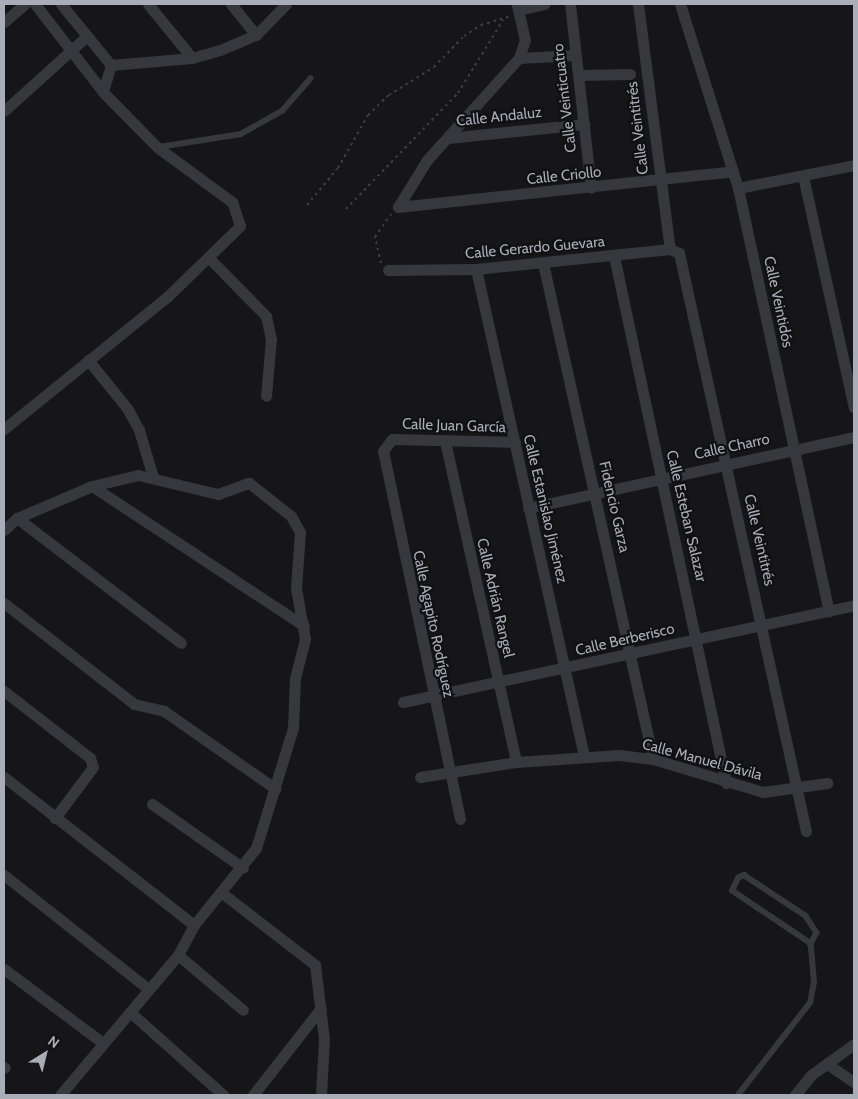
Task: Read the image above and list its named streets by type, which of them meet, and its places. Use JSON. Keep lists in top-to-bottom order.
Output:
{
  "streets": {
    "street": [
      "Calle Veinticuatro",
      "Calle Andaluz",
      "Calle Veintitrés",
      "Calle Criollo",
      "Calle Gerardo Guevara",
      "Calle Veintidós",
      "Calle Juan García",
      "Calle Charro",
      "Fidencio Garza",
      "Calle Estanislao Jiménez",
      "Calle Esteban Salazar",
      "Calle Adrián Rangel",
      "Calle Agapito Rodríguez",
      "Calle Berberisco",
      "Calle Manuel Dávila"
    ]
  },
  "crossings": [
    ["Calle Veinticuatro", "Calle Andaluz"],
    ["Calle Veinticuatro", "Calle Criollo"],
    ["Calle Veintitrés", "Calle Criollo"],
    ["Calle Veintitrés", "Calle Gerardo Guevara"],
    ["Calle Veintitrés", "Calle Charro"],
    ["Calle Veintitrés", "Calle Berberisco"],
    ["Calle Veintitrés", "Calle Manuel Dávila"],
    ["Calle Criollo", "Calle Veintidós"],
    ["Calle Gerardo Guevara", "Fidencio Garza"],
    ["Calle Gerardo Guevara", "Calle Estanislao Jiménez"],
    ["Calle Gerardo Guevara", "Calle Esteban Salazar"],
    ["Calle Veintidós", "Calle Charro"],
    ["Calle Veintidós", "Calle Berberisco"],
    ["Calle Juan García", "Calle Estanislao Jiménez"],
    ["Calle Juan García", "Calle Adrián Rangel"],
    ["Calle Juan García", "Calle Agapito Rodríguez"],
    ["Calle Charro", "Fidencio Garza"],
    ["Calle Charro", "Calle Estanislao Jiménez"],
    ["Calle Charro", "Calle Esteban Salazar"],
    ["Fidencio Garza", "Calle Berberisco"],
    ["Fidencio Garza", "Calle Manuel Dávila"],
    ["Calle Estanislao Jiménez", "Calle Berberisco"],
    ["Calle Estanislao Jiménez", "Calle Manuel Dávila"],
    ["Calle Esteban Salazar", "Calle Berberisco"],
    ["Calle Esteban Salazar", "Calle Manuel Dávila"],
    ["Calle Adrián Rangel", "Calle Berberisco"],
    ["Calle Adrián Rangel", "Calle Manuel Dávila"],
    ["Calle Agapito Rodríguez", "Calle Berberisco"],
    ["Calle Agapito Rodríguez", "Calle Manuel Dávila"]
  ],
  "north": "top right"
}
